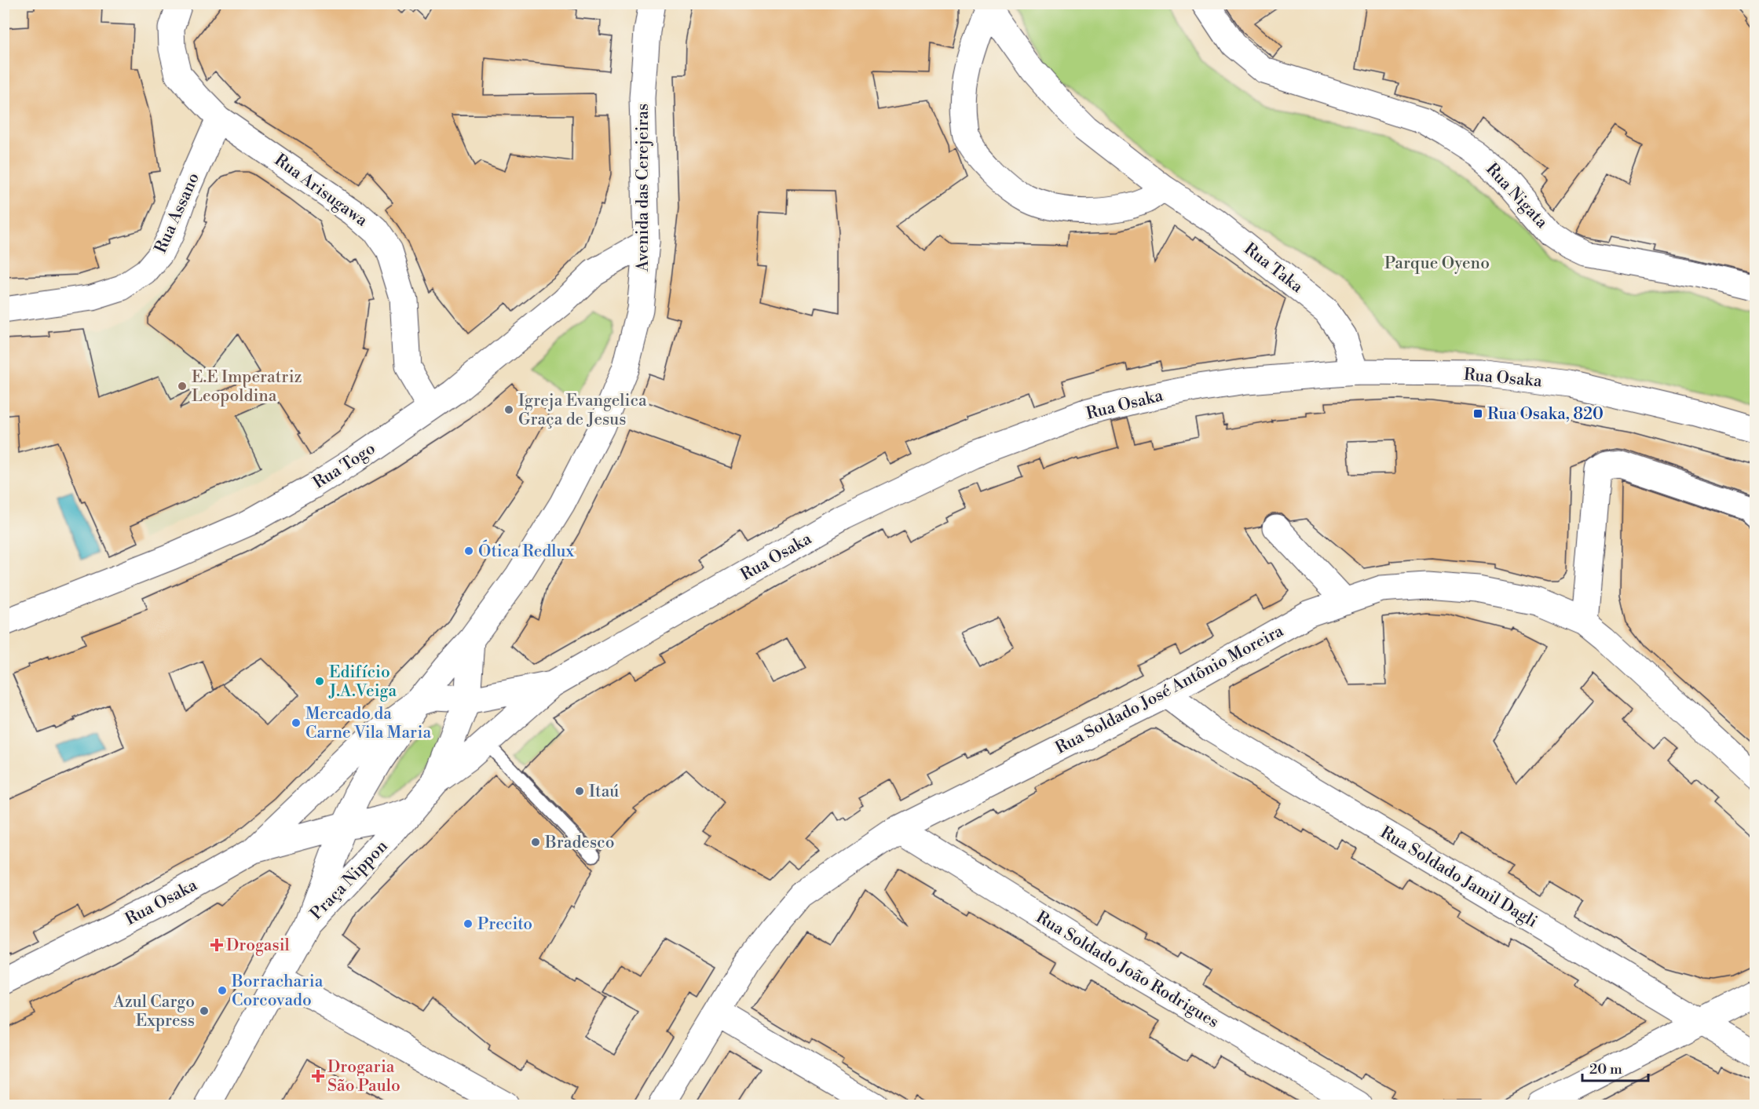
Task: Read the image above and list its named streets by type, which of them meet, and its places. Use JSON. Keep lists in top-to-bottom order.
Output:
{
  "streets": {
    "street": [
      "Avenida das Cerejeiras",
      "Rua Arisugawa",
      "Rua Nigata",
      "Rua Assano",
      "Rua Taka",
      "Rua Osaka",
      "Rua Togo",
      "Rua Soldado José Antônio Moreira",
      "Rua Soldado Jamil Dagli",
      "Praça Nippon",
      "Rua Soldado João Rodrigues"
    ]
  },
  "crossings": [
    ["Avenida das Cerejeiras", "Rua Togo"],
    ["Avenida das Cerejeiras", "Praça Nippon"],
    ["Rua Arisugawa", "Rua Assano"],
    ["Rua Arisugawa", "Rua Togo"],
    ["Rua Taka", "Rua Osaka"],
    ["Rua Osaka", "Praça Nippon"],
    ["Rua Soldado José Antônio Moreira", "Rua Soldado Jamil Dagli"],
    ["Rua Soldado José Antônio Moreira", "Rua Soldado João Rodrigues"]
  ],
  "parks": ["Parque Oyeno"],
  "places": {
    "other": [
      "E.E Imperatriz Leopoldina",
      "Igreja Evangelica Graça de Jesus",
      "Ótica Redlux",
      "Edifício J.A.Veiga",
      "Mercado da Carne Vila Maria",
      "Itaú",
      "Bradesco",
      "Precito",
      "Borracharia Corcovado",
      "Azul Cargo Express"
    ],
    "transit": ["Rua Osaka, 820"],
    "health": ["Drogasil", "Drogaria São Paulo"]
  },
  "scale_bar": "20 m"
}
